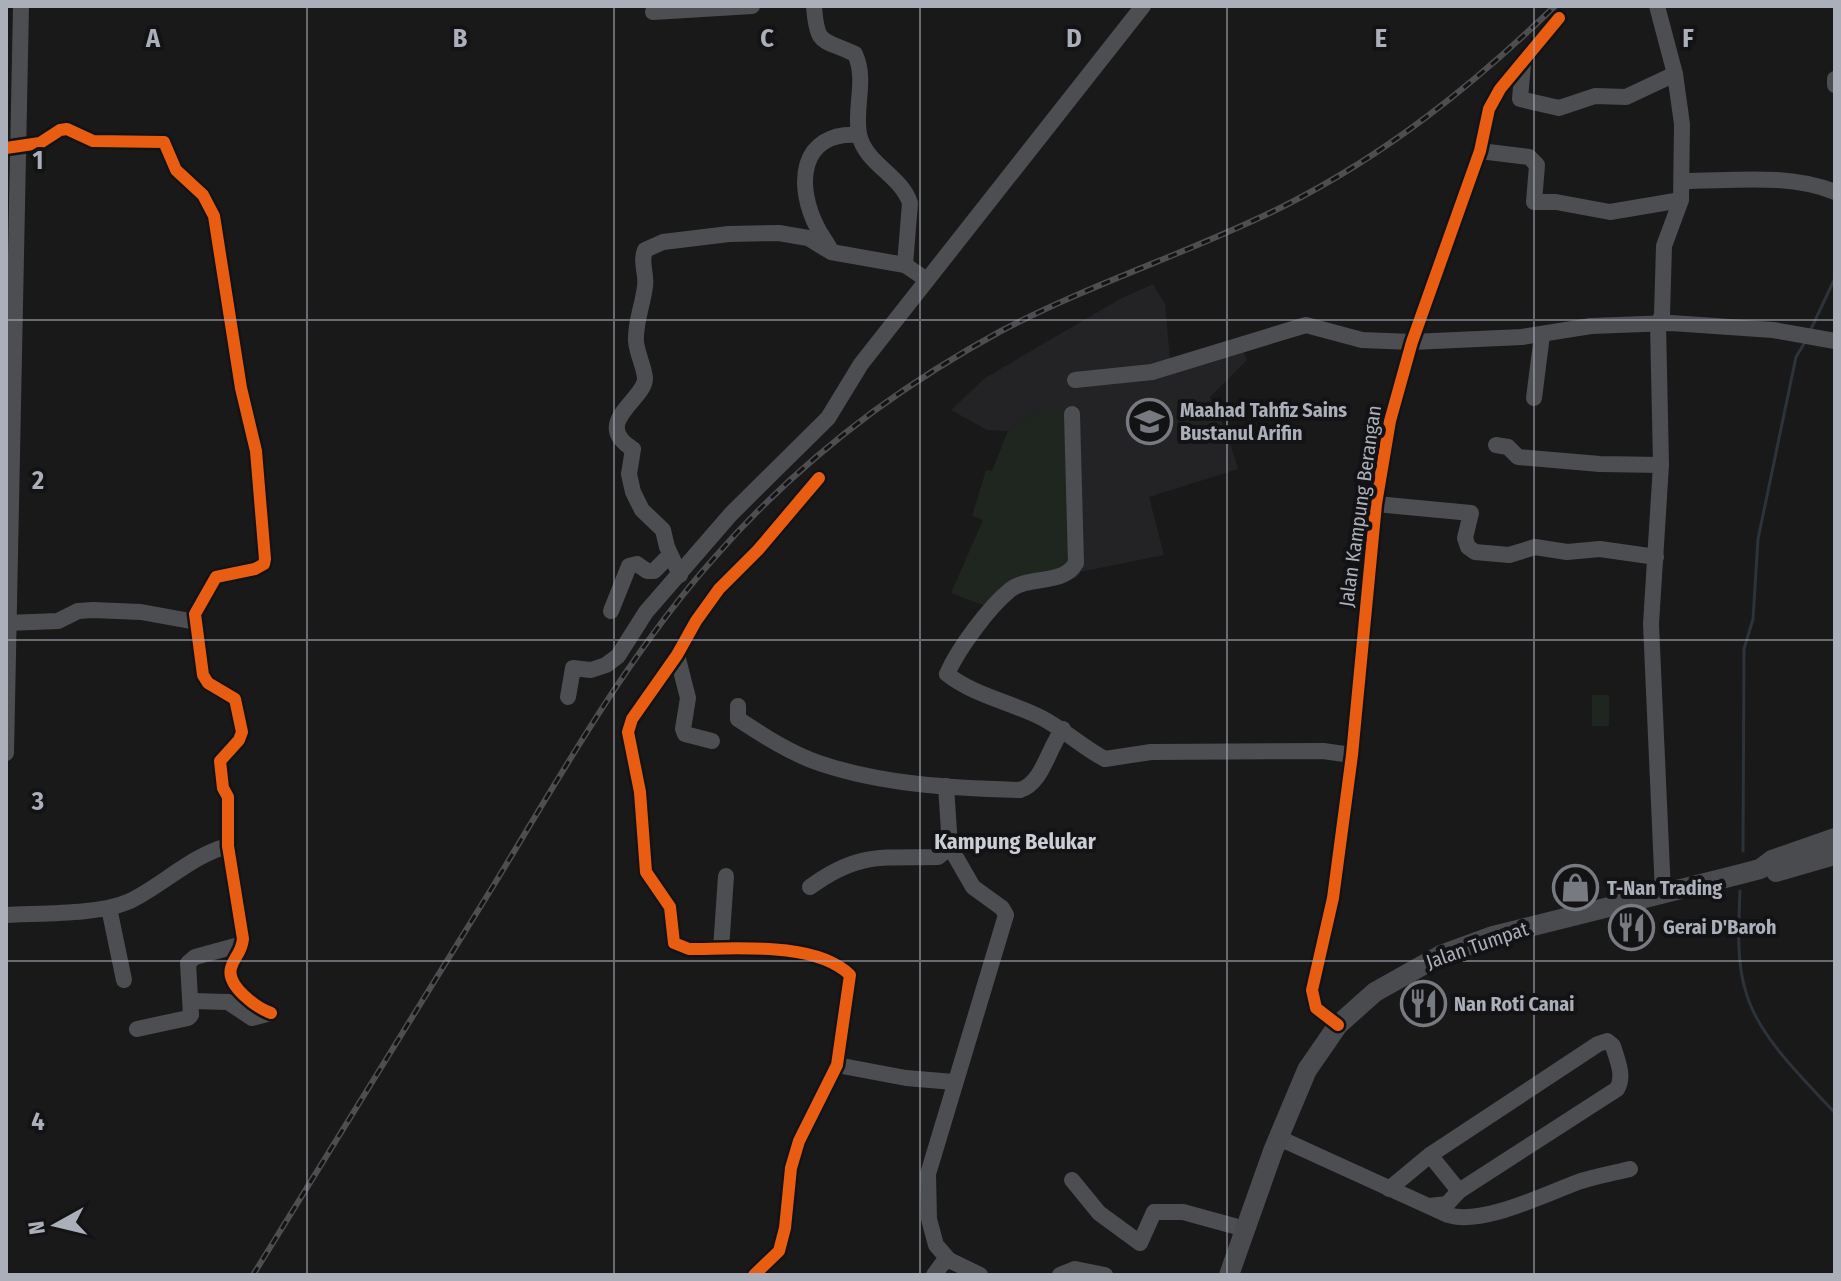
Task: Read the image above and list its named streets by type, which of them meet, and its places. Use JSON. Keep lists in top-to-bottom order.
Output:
{
  "streets": {
    "main road": ["Jalan Tumpat"],
    "street": ["Jalan Kampung Berangan"]
  },
  "crossings": [
    ["Jalan Kampung Berangan", "Jalan Tumpat"]
  ],
  "districts": ["Kampung Belukar"],
  "places": {
    "school or university": ["Maahad Tahfiz Sains Bustanul Arifin"],
    "shop": ["T-Nan Trading"],
    "restaurant": ["Gerai D'Baroh", "Nan Roti Canai"]
  },
  "north": "left",
  "grid": {
    "columns": [
      "A",
      "B",
      "C",
      "D",
      "E",
      "F"
    ],
    "rows": [
      "1",
      "2",
      "3",
      "4"
    ]
  }
}
